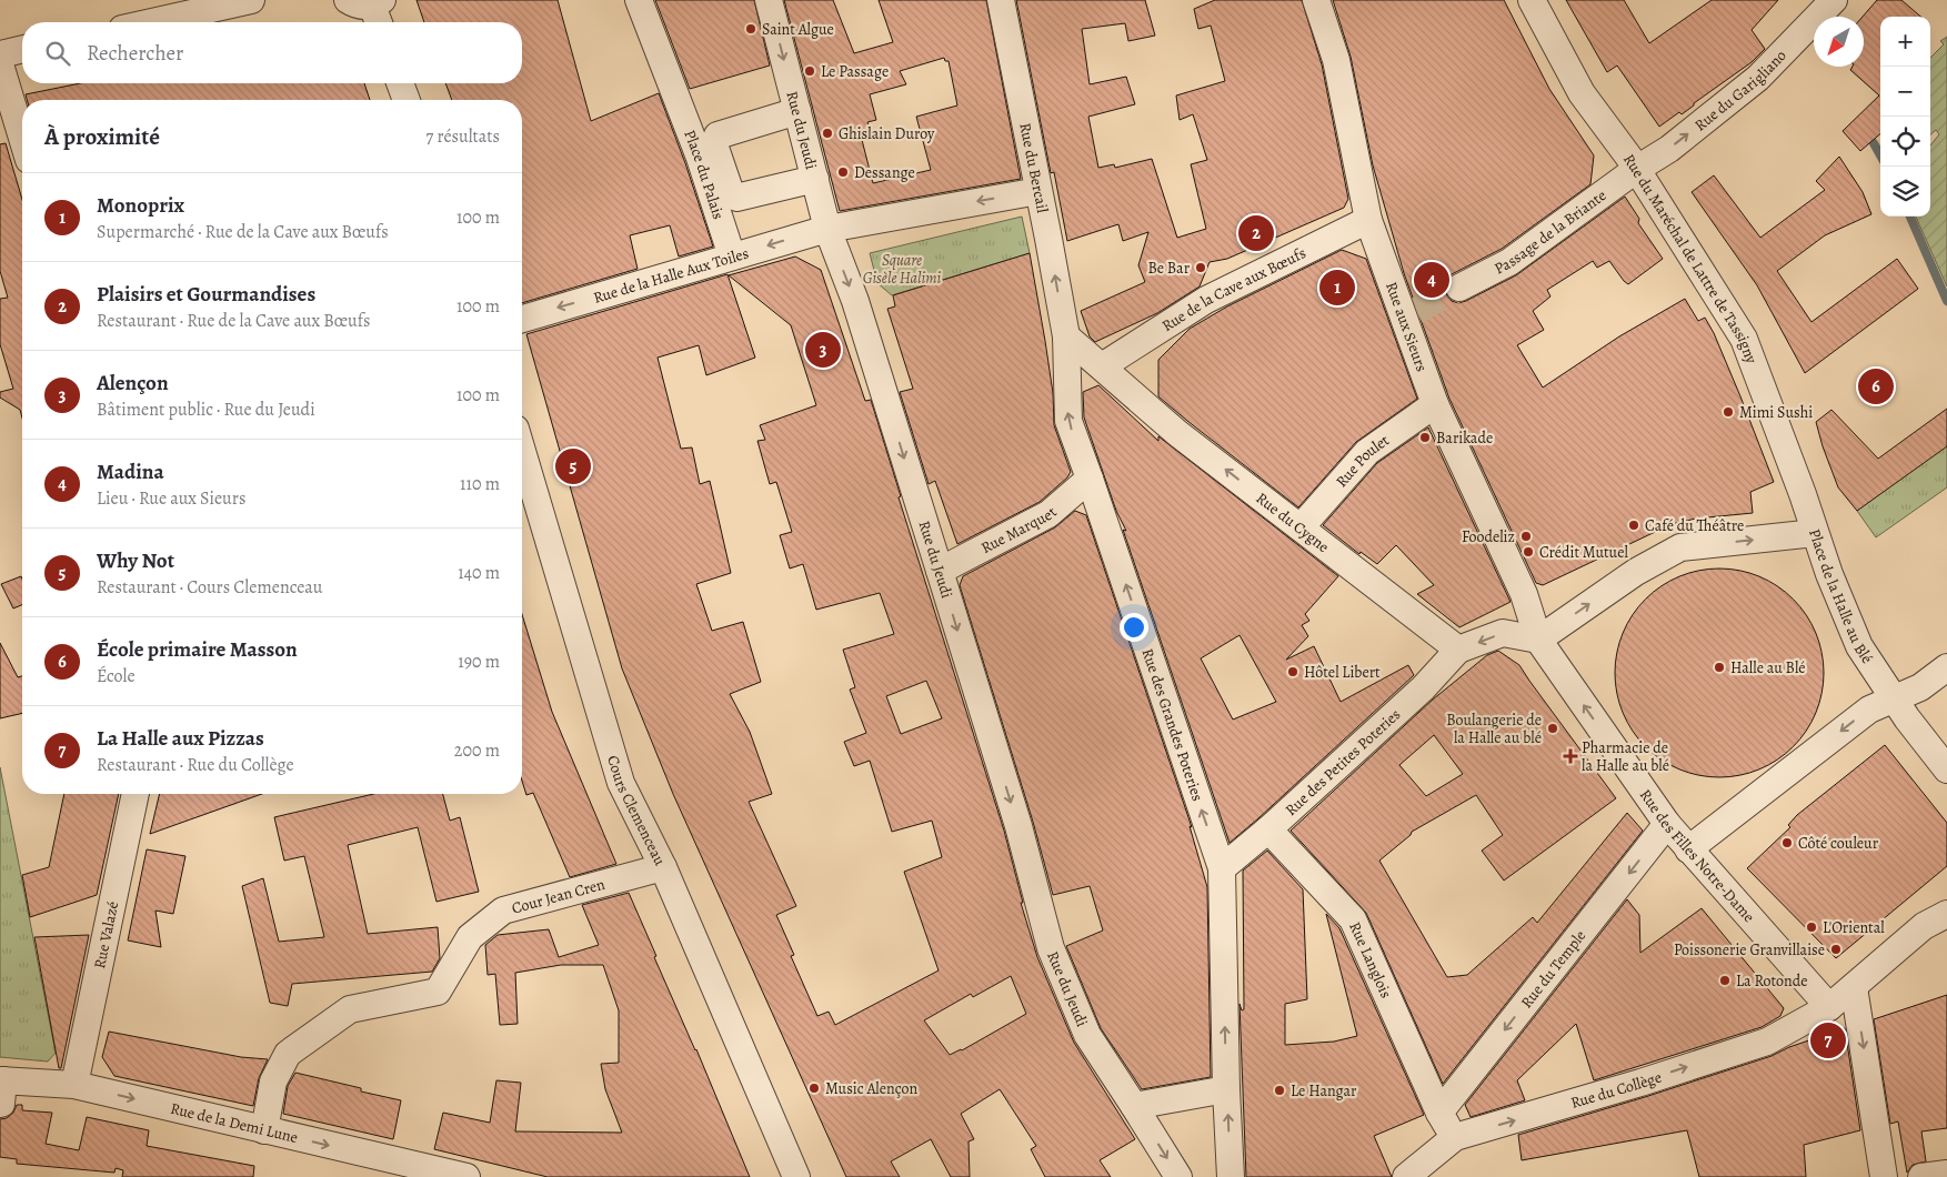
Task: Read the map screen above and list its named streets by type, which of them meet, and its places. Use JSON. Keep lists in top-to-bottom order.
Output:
{
  "streets": {
    "street": [
      "Rue du Garigliano",
      "Rue du Jeudi",
      "Rue du Bercail",
      "Place du Palais",
      "Passage de la Briante",
      "Rue du Maréchal de Lattre de Tassigny",
      "Rue de la Halle Aux Toiles",
      "Rue de la Cave aux Bœufs",
      "Rue aux Sieurs",
      "Rue Poulet",
      "Rue du Cygne",
      "Rue Marquet",
      "Place de la Halle au Blé",
      "Rue des Grandes Poteries",
      "Rue des Petites Poteries",
      "Cours Clemenceau",
      "Rue des Filles Notre-Dame",
      "Cour Jean Cren",
      "Rue Valazé",
      "Rue Langlois",
      "Rue du Temple",
      "Rue du Collège",
      "Rue de la Demi Lune"
    ]
  },
  "crossings": [
    ["Rue du Garigliano", "Passage de la Briante"],
    ["Rue du Garigliano", "Rue du Maréchal de Lattre de Tassigny"],
    ["Rue du Jeudi", "Rue de la Halle Aux Toiles"],
    ["Rue du Jeudi", "Rue Marquet"],
    ["Rue du Bercail", "Rue de la Halle Aux Toiles"],
    ["Rue du Bercail", "Rue du Cygne"],
    ["Rue du Bercail", "Rue des Grandes Poteries"],
    ["Place du Palais", "Rue de la Halle Aux Toiles"],
    ["Passage de la Briante", "Rue du Maréchal de Lattre de Tassigny"],
    ["Rue du Maréchal de Lattre de Tassigny", "Place de la Halle au Blé"],
    ["Rue de la Cave aux Bœufs", "Rue aux Sieurs"],
    ["Rue de la Cave aux Bœufs", "Rue du Cygne"],
    ["Rue aux Sieurs", "Rue Poulet"],
    ["Rue aux Sieurs", "Place de la Halle au Blé"],
    ["Rue aux Sieurs", "Rue des Filles Notre-Dame"],
    ["Rue Poulet", "Rue du Cygne"],
    ["Rue du Cygne", "Rue des Grandes Poteries"],
    ["Rue du Cygne", "Rue des Petites Poteries"],
    ["Rue Marquet", "Rue des Grandes Poteries"],
    ["Place de la Halle au Blé", "Rue des Filles Notre-Dame"],
    ["Rue des Grandes Poteries", "Rue des Petites Poteries"],
    ["Rue des Petites Poteries", "Rue Langlois"],
    ["Cours Clemenceau", "Cour Jean Cren"],
    ["Rue des Filles Notre-Dame", "Rue du Temple"],
    ["Rue des Filles Notre-Dame", "Rue du Collège"],
    ["Cour Jean Cren", "Rue de la Demi Lune"],
    ["Rue Valazé", "Rue de la Demi Lune"],
    ["Rue Langlois", "Rue du Temple"],
    ["Rue Langlois", "Rue du Collège"]
  ],
  "one_way": [
    "Rue du Garigliano",
    "Rue du Jeudi",
    "Rue du Bercail",
    "Rue de la Halle Aux Toiles",
    "Rue du Cygne",
    "Place de la Halle au Blé",
    "Rue des Grandes Poteries",
    "Rue des Filles Notre-Dame",
    "Rue du Temple",
    "Rue du Collège",
    "Rue de la Demi Lune"
  ],
  "parks": ["Square Gisèle Halimi"],
  "places": {
    "other": [
      "Saint Algue",
      "Le Passage",
      "Ghislain Duroy",
      "Dessange",
      "Be Bar",
      "Mimi Sushi",
      "Barikade",
      "Café du Théâtre",
      "Foodeliz",
      "Crédit Mutuel",
      "Halle au Blé",
      "Hôtel Libert",
      "Boulangerie de la Halle au blé",
      "Côté couleur",
      "L'Oriental",
      "Poissonerie Granvillaise",
      "La Rotonde",
      "Music Alençon",
      "Le Hangar"
    ],
    "health": ["Pharmacie de la Halle au blé"]
  },
  "north": "bottom left",
  "page": {
    "map_buttons": ["+", "−"],
    "search": "Rechercher",
    "heading": ["À proximité", "7 résultats"],
    "list": [
      {
        "mark": "1",
        "name": "Monoprix",
        "note": "Supermarché · Rue de la Cave aux Bœufs",
        "value": "100 m"
      },
      {
        "mark": "2",
        "name": "Plaisirs et Gourmandises",
        "note": "Restaurant · Rue de la Cave aux Bœufs",
        "value": "100 m"
      },
      {
        "mark": "3",
        "name": "Alençon",
        "note": "Bâtiment public · Rue du Jeudi",
        "value": "100 m"
      },
      {
        "mark": "4",
        "name": "Madina",
        "note": "Lieu · Rue aux Sieurs",
        "value": "110 m"
      },
      {
        "mark": "5",
        "name": "Why Not",
        "note": "Restaurant · Cours Clemenceau",
        "value": "140 m"
      },
      {
        "mark": "6",
        "name": "École primaire Masson",
        "note": "École",
        "value": "190 m"
      },
      {
        "mark": "7",
        "name": "La Halle aux Pizzas",
        "note": "Restaurant · Rue du Collège",
        "value": "200 m"
      }
    ],
    "pins": [
      "2",
      "4",
      "1",
      "3",
      "6",
      "5",
      "7"
    ]
  }
}
